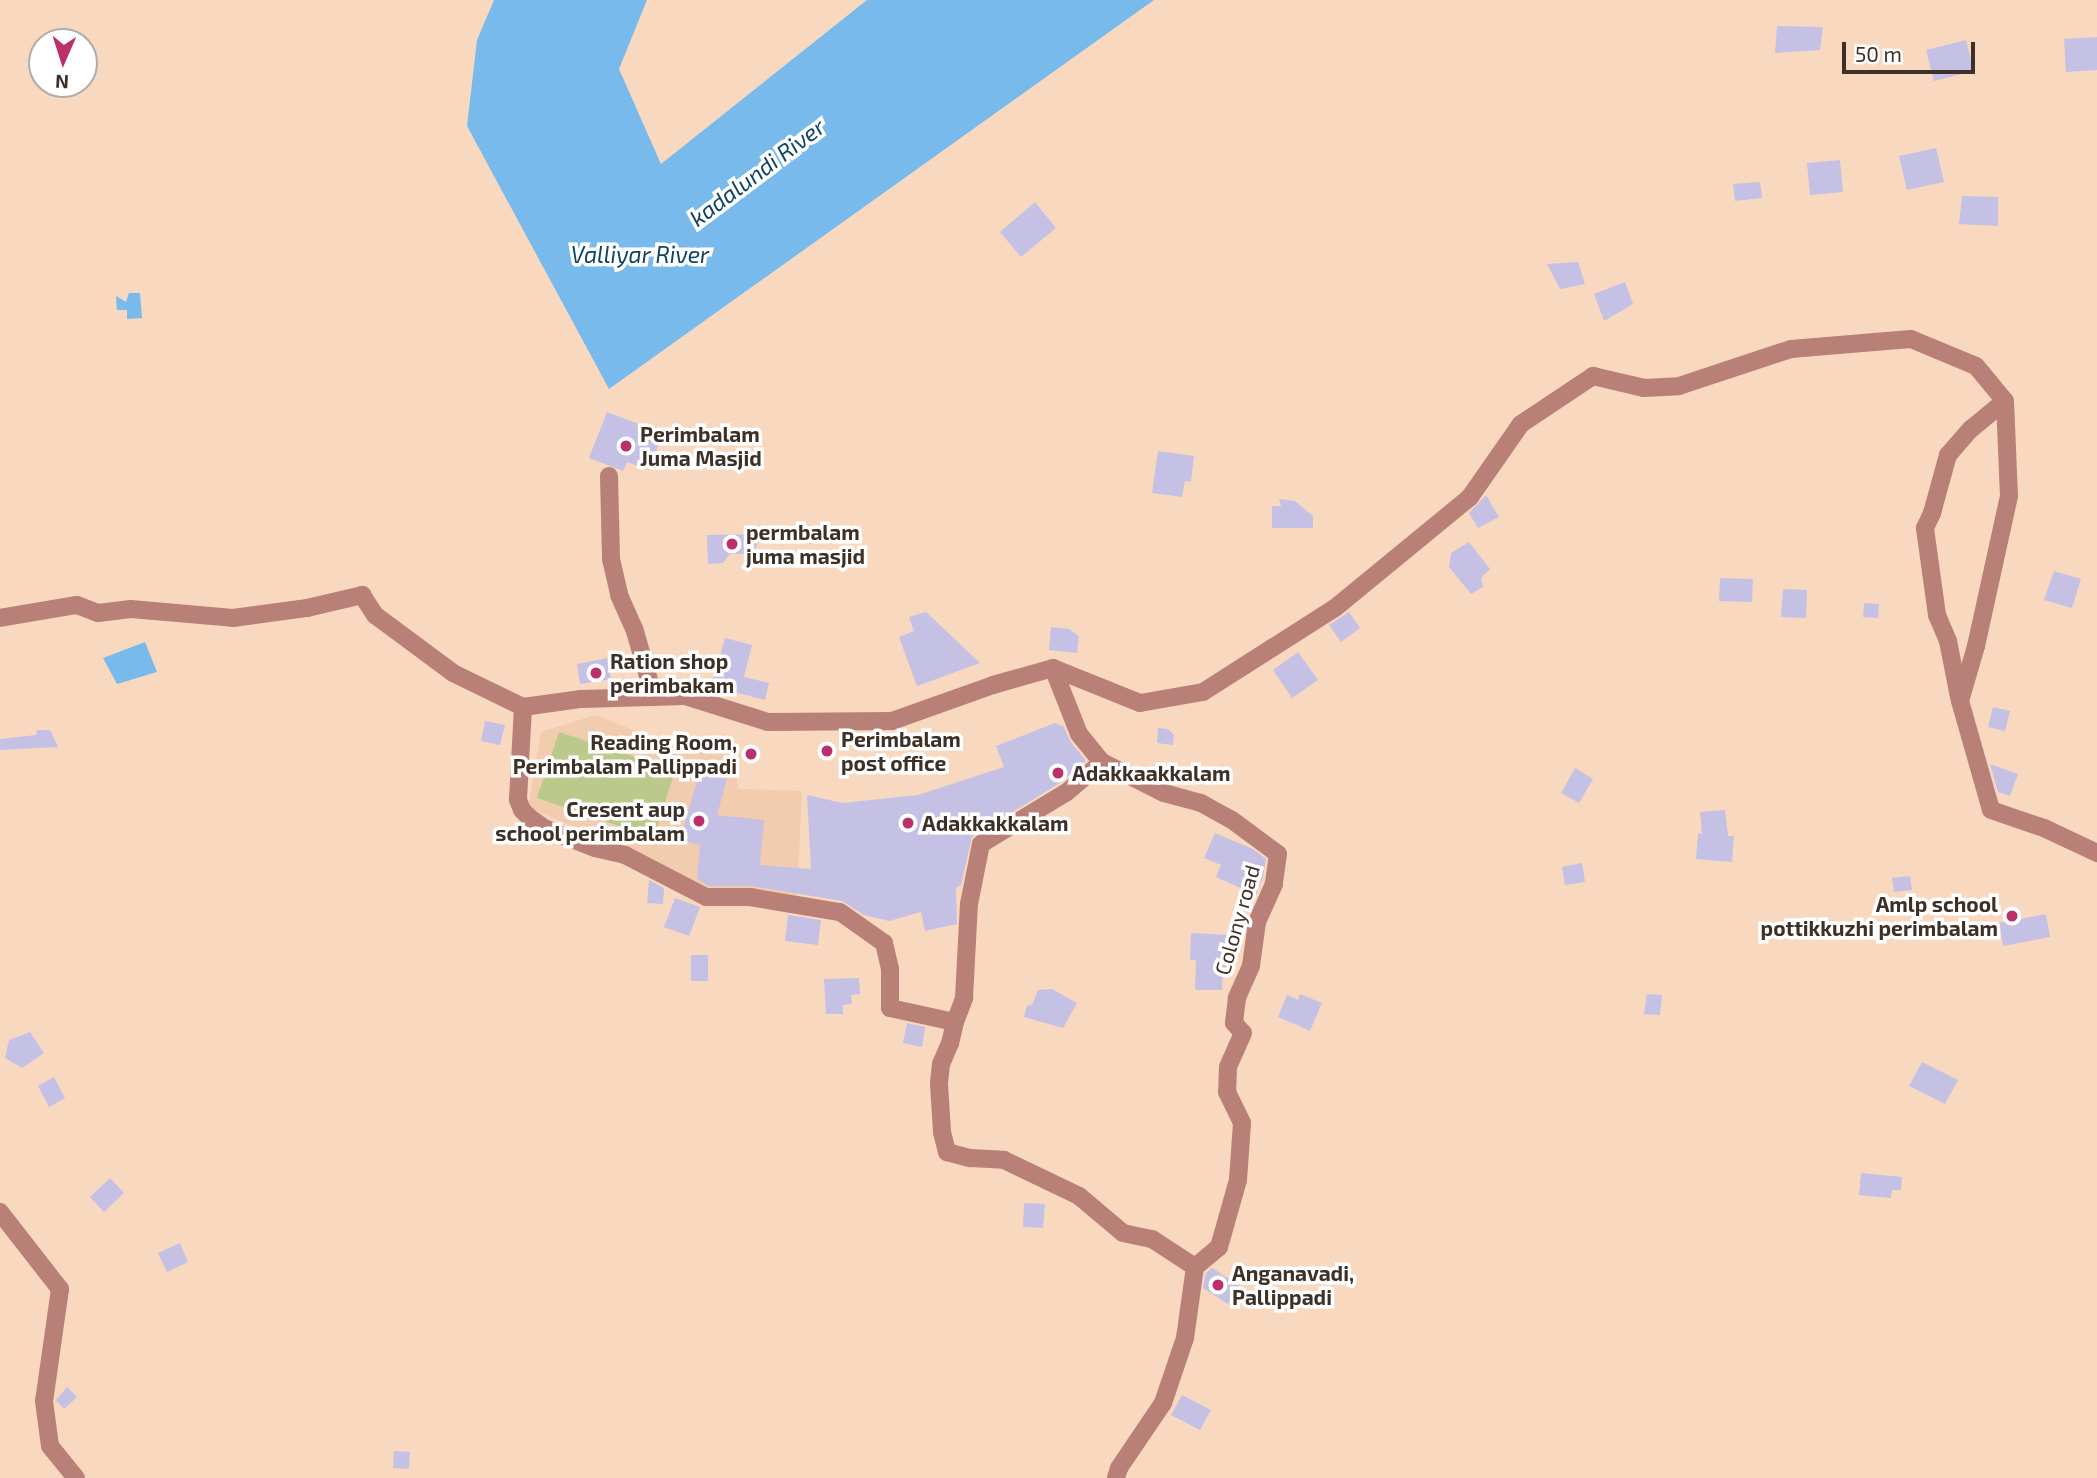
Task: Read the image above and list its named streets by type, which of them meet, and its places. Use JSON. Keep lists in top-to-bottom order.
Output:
{
  "streets": {
    "street": ["Colony road"]
  },
  "water": ["kadalundi River", "Valliyar River"],
  "places": [
    "Perimbalam Juma Masjid",
    "permbalam juma masjid",
    "Ration shop perimbakam",
    "Perimbalam post office",
    "Reading Room, Perimbalam Pallippadi",
    "Adakkaakkalam",
    "Cresent aup school perimbalam",
    "Adakkakkalam",
    "Amlp school pottikkuzhi perimbalam",
    "Anganavadi, Pallippadi"
  ],
  "scale_bar": "50 m",
  "north": "bottom"
}
